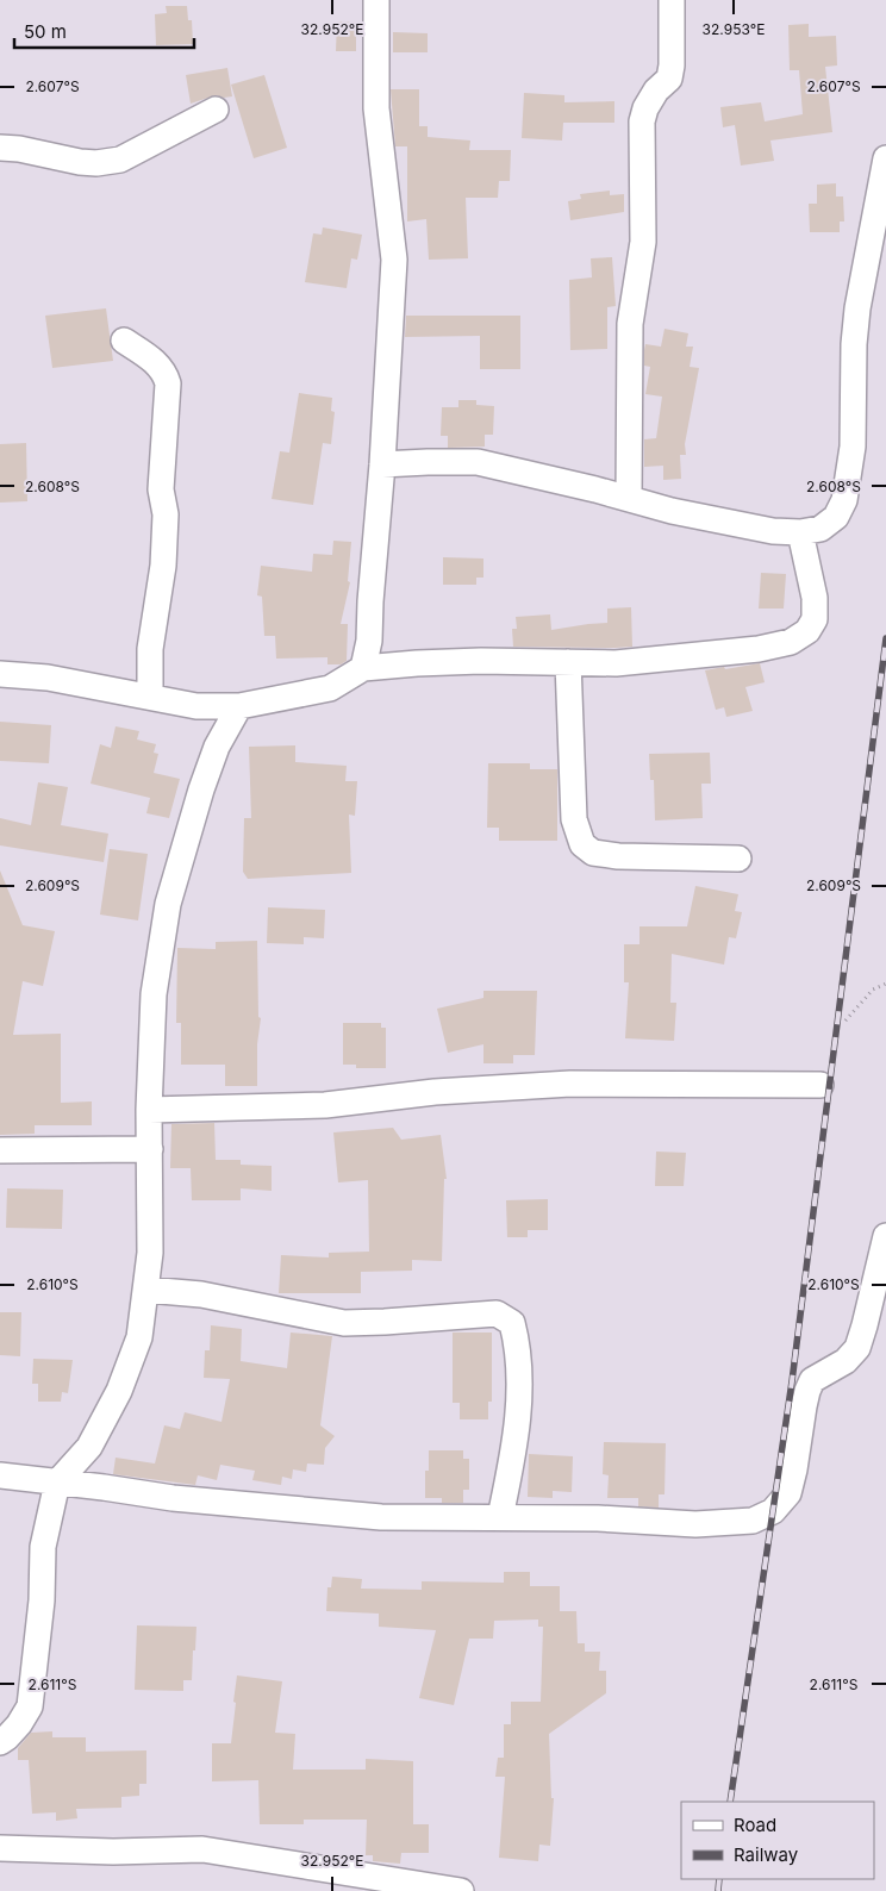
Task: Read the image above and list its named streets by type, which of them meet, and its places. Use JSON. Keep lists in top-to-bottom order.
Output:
{
  "legend": ["Road", "Railway"],
  "scale_bar": "50 m",
  "coordinates": [
    "32.952°E",
    "32.953°E",
    "2.607°S",
    "2.608°S",
    "2.609°S",
    "2.610°S",
    "2.611°S"
  ]
}
